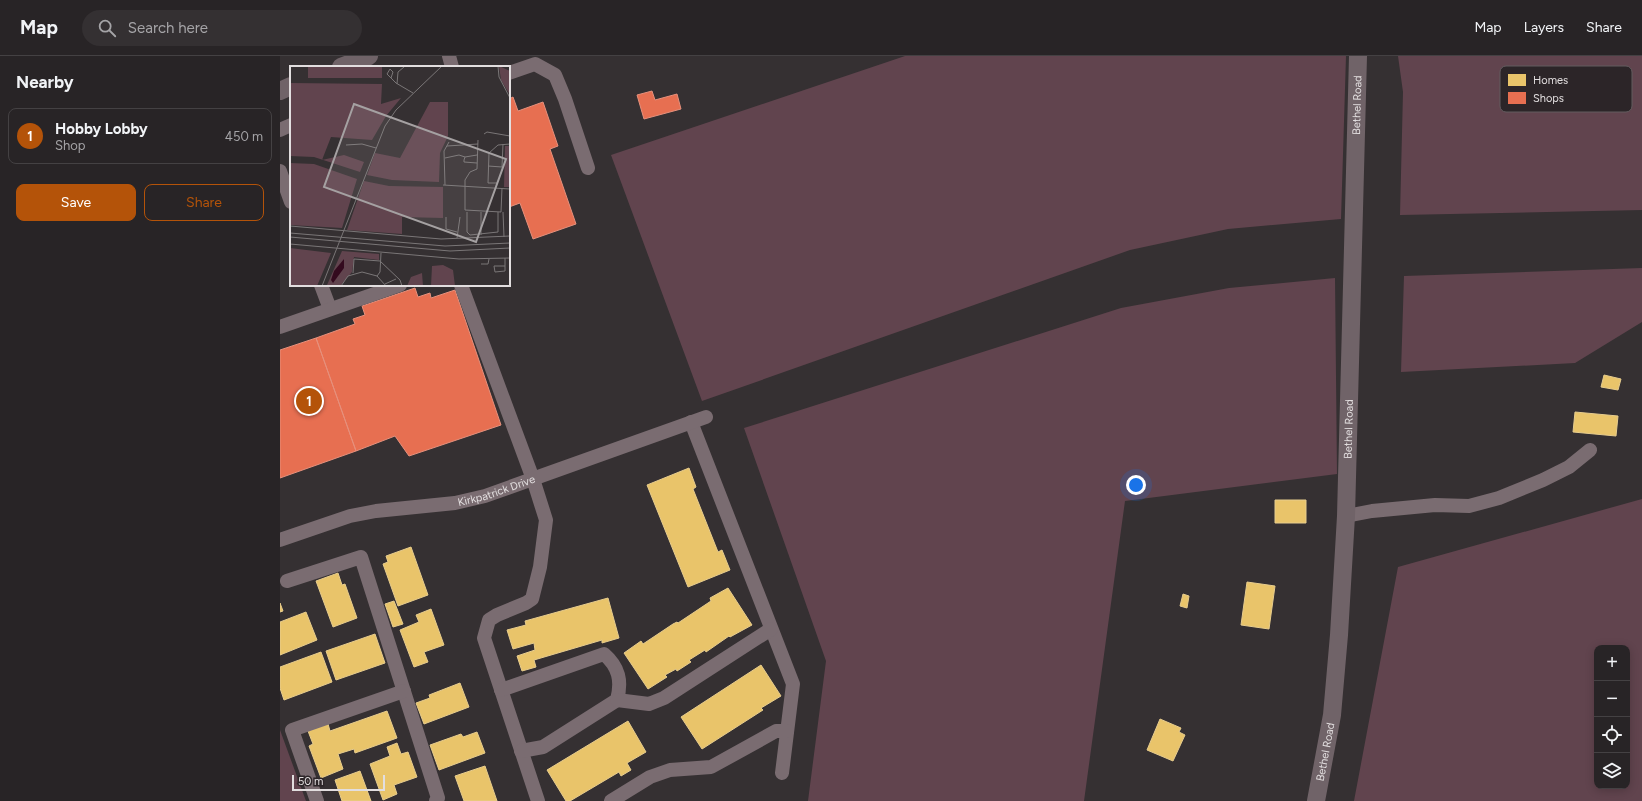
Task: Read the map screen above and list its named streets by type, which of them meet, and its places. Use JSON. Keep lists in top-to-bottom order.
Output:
{
  "streets": {
    "main road": ["Bethel Road"],
    "street": ["Kirkpatrick Drive"]
  },
  "legend": ["Homes", "Shops"],
  "scale_bar": "50 m",
  "page": {
    "header": "Map",
    "search": "Search here",
    "nav": ["Map", "Layers", "Share"],
    "heading": "Nearby",
    "list": [
      {
        "mark": "1",
        "name": "Hobby Lobby",
        "note": "Shop",
        "value": "450 m"
      }
    ],
    "buttons": ["Save", "Share"],
    "pins": "1",
    "map_buttons": ["+", "−"],
    "scale": "50 m"
  }
}
